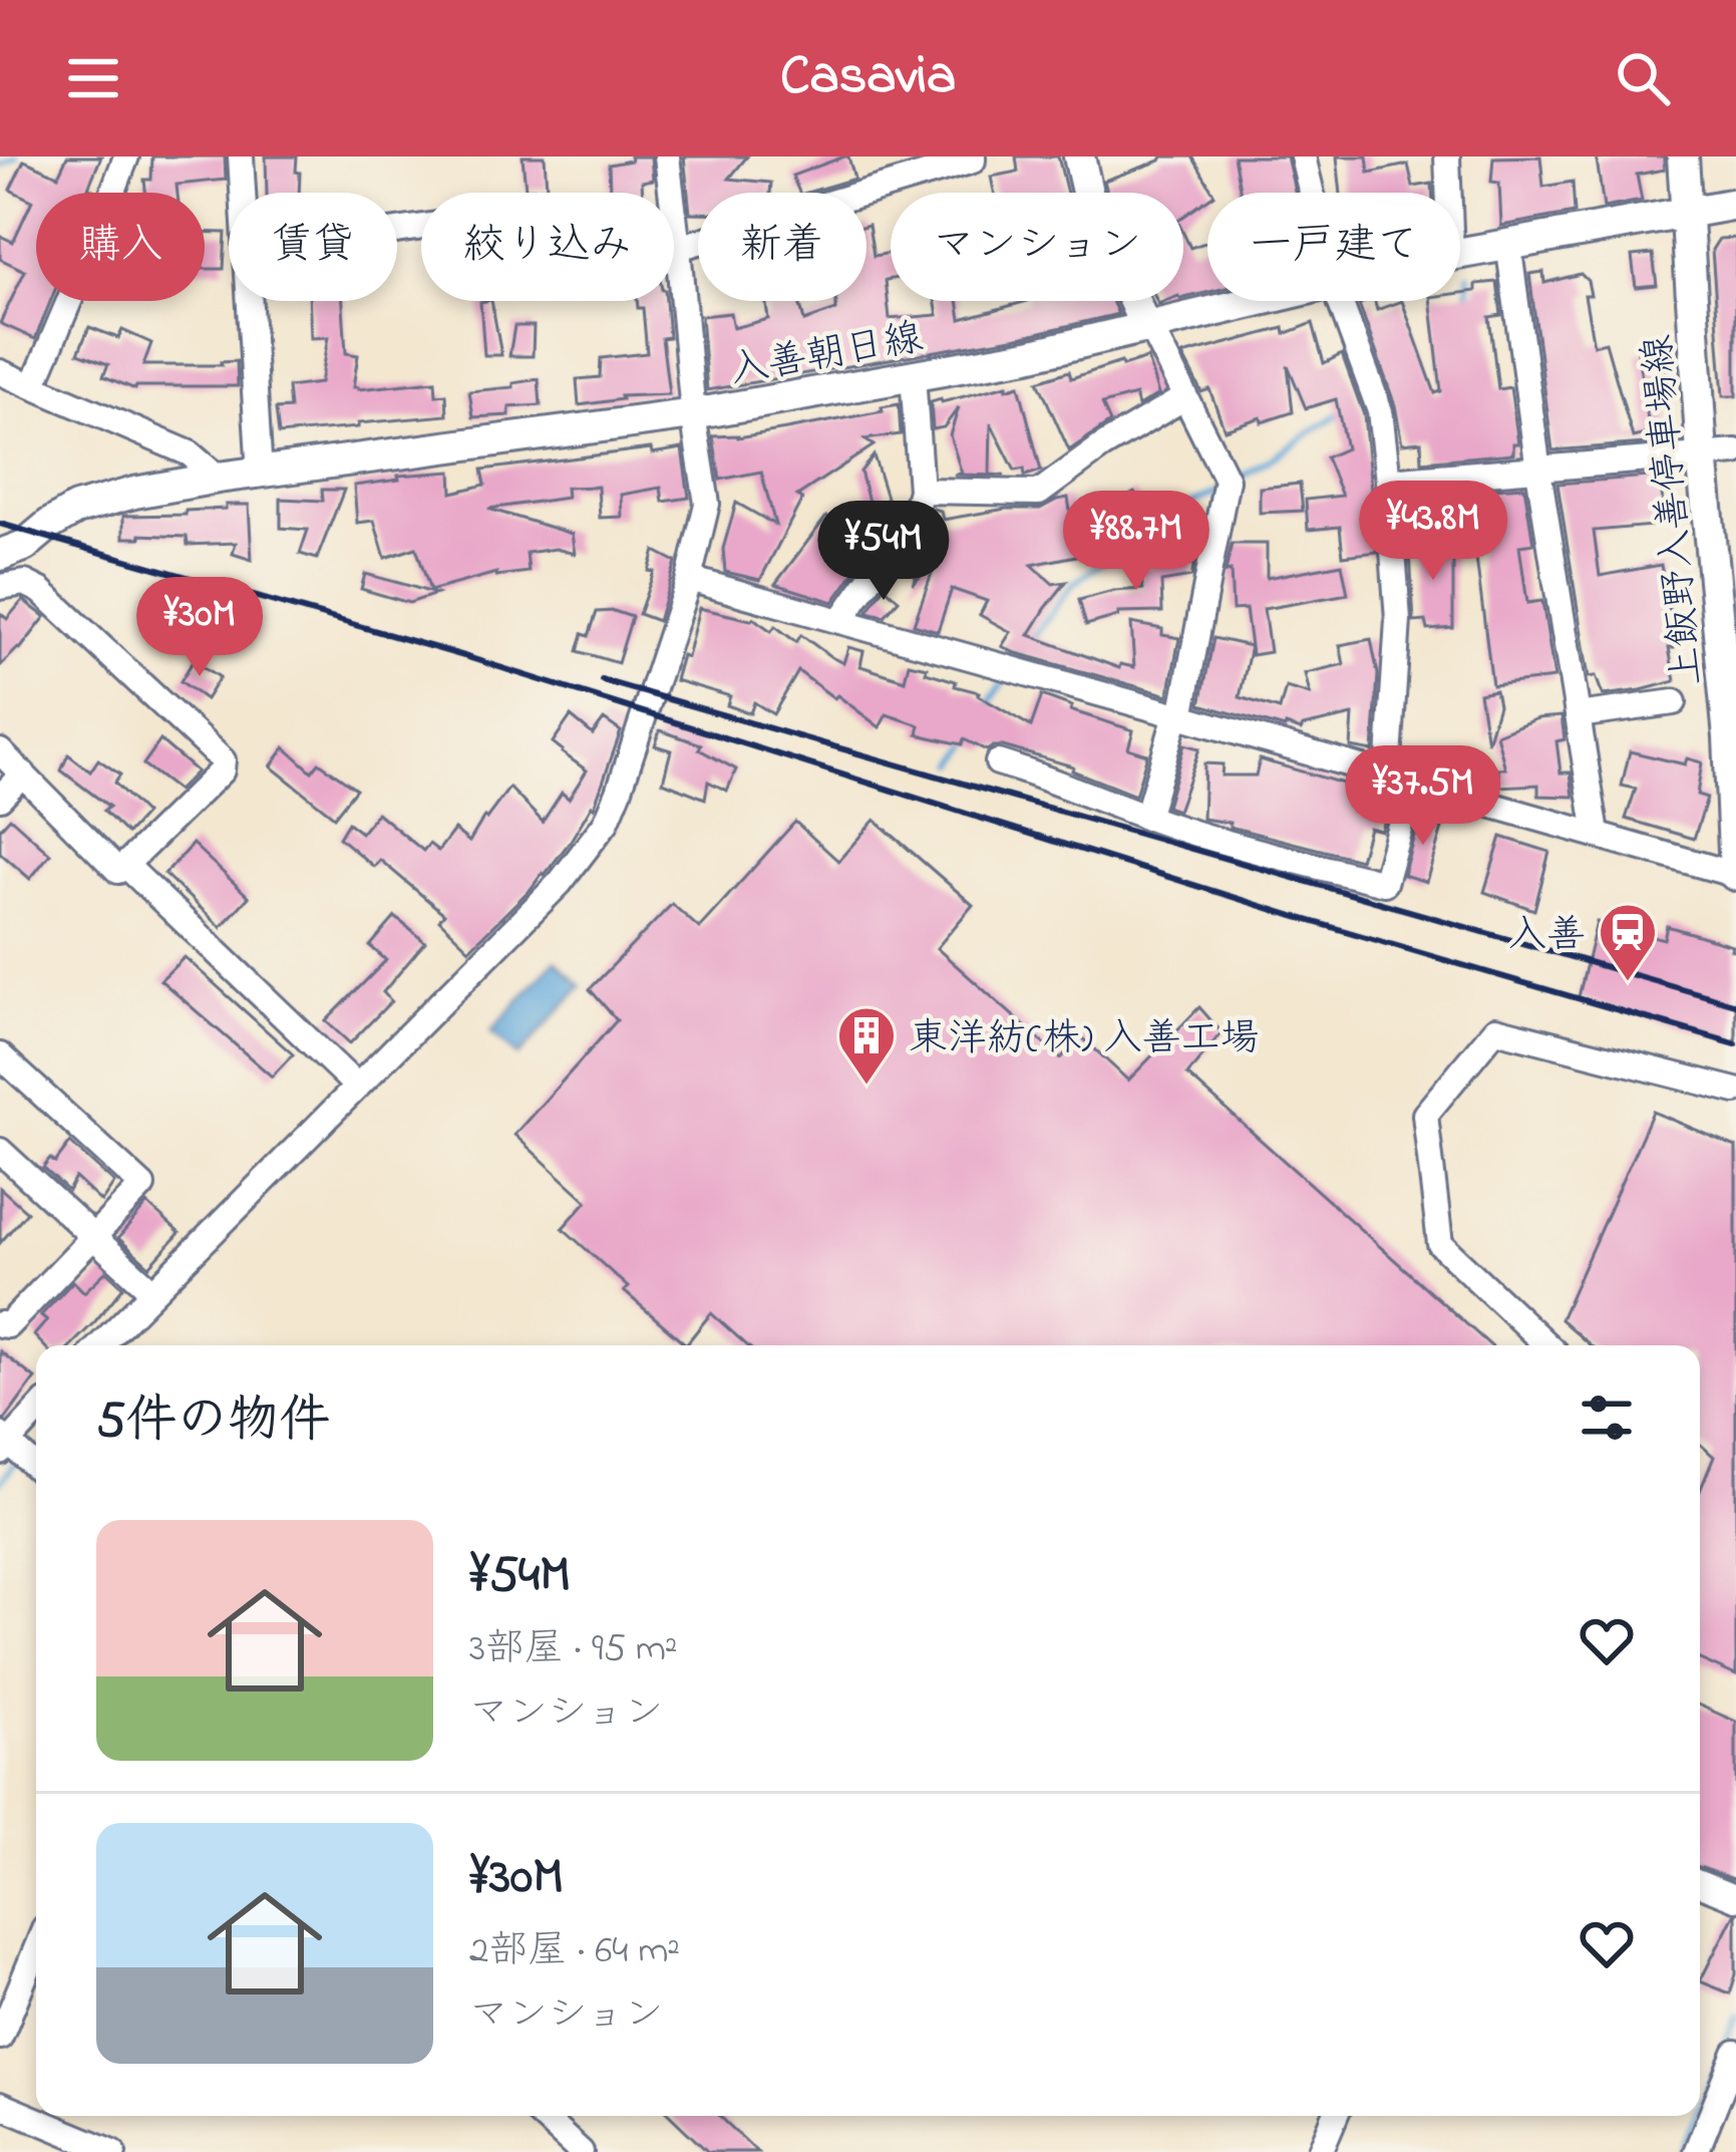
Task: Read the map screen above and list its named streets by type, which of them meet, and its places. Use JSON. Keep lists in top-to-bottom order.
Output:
{
  "streets": {
    "main road": ["入善朝日線", "上飯野入善停車場線"]
  },
  "crossings": [
    ["入善朝日線", "上飯野入善停車場線"]
  ],
  "places": {
    "station": ["入善"],
    "building": ["東洋紡(株) 入善工場"]
  },
  "page": {
    "header": "Casavia",
    "chip": [
      "購入",
      "賃貸",
      "絞り込み",
      "新着",
      "マンション",
      "一戸建て"
    ],
    "price": [
      "¥43.8M",
      "¥88.7M",
      "¥54M",
      "¥30M",
      "¥37.5M"
    ],
    "heading": "5件の物件",
    "list": [
      {
        "name": "¥54M",
        "note": "3部屋 · 95 m² · マンション"
      },
      {
        "name": "¥30M",
        "note": "2部屋 · 64 m² · マンション"
      }
    ]
  }
}
